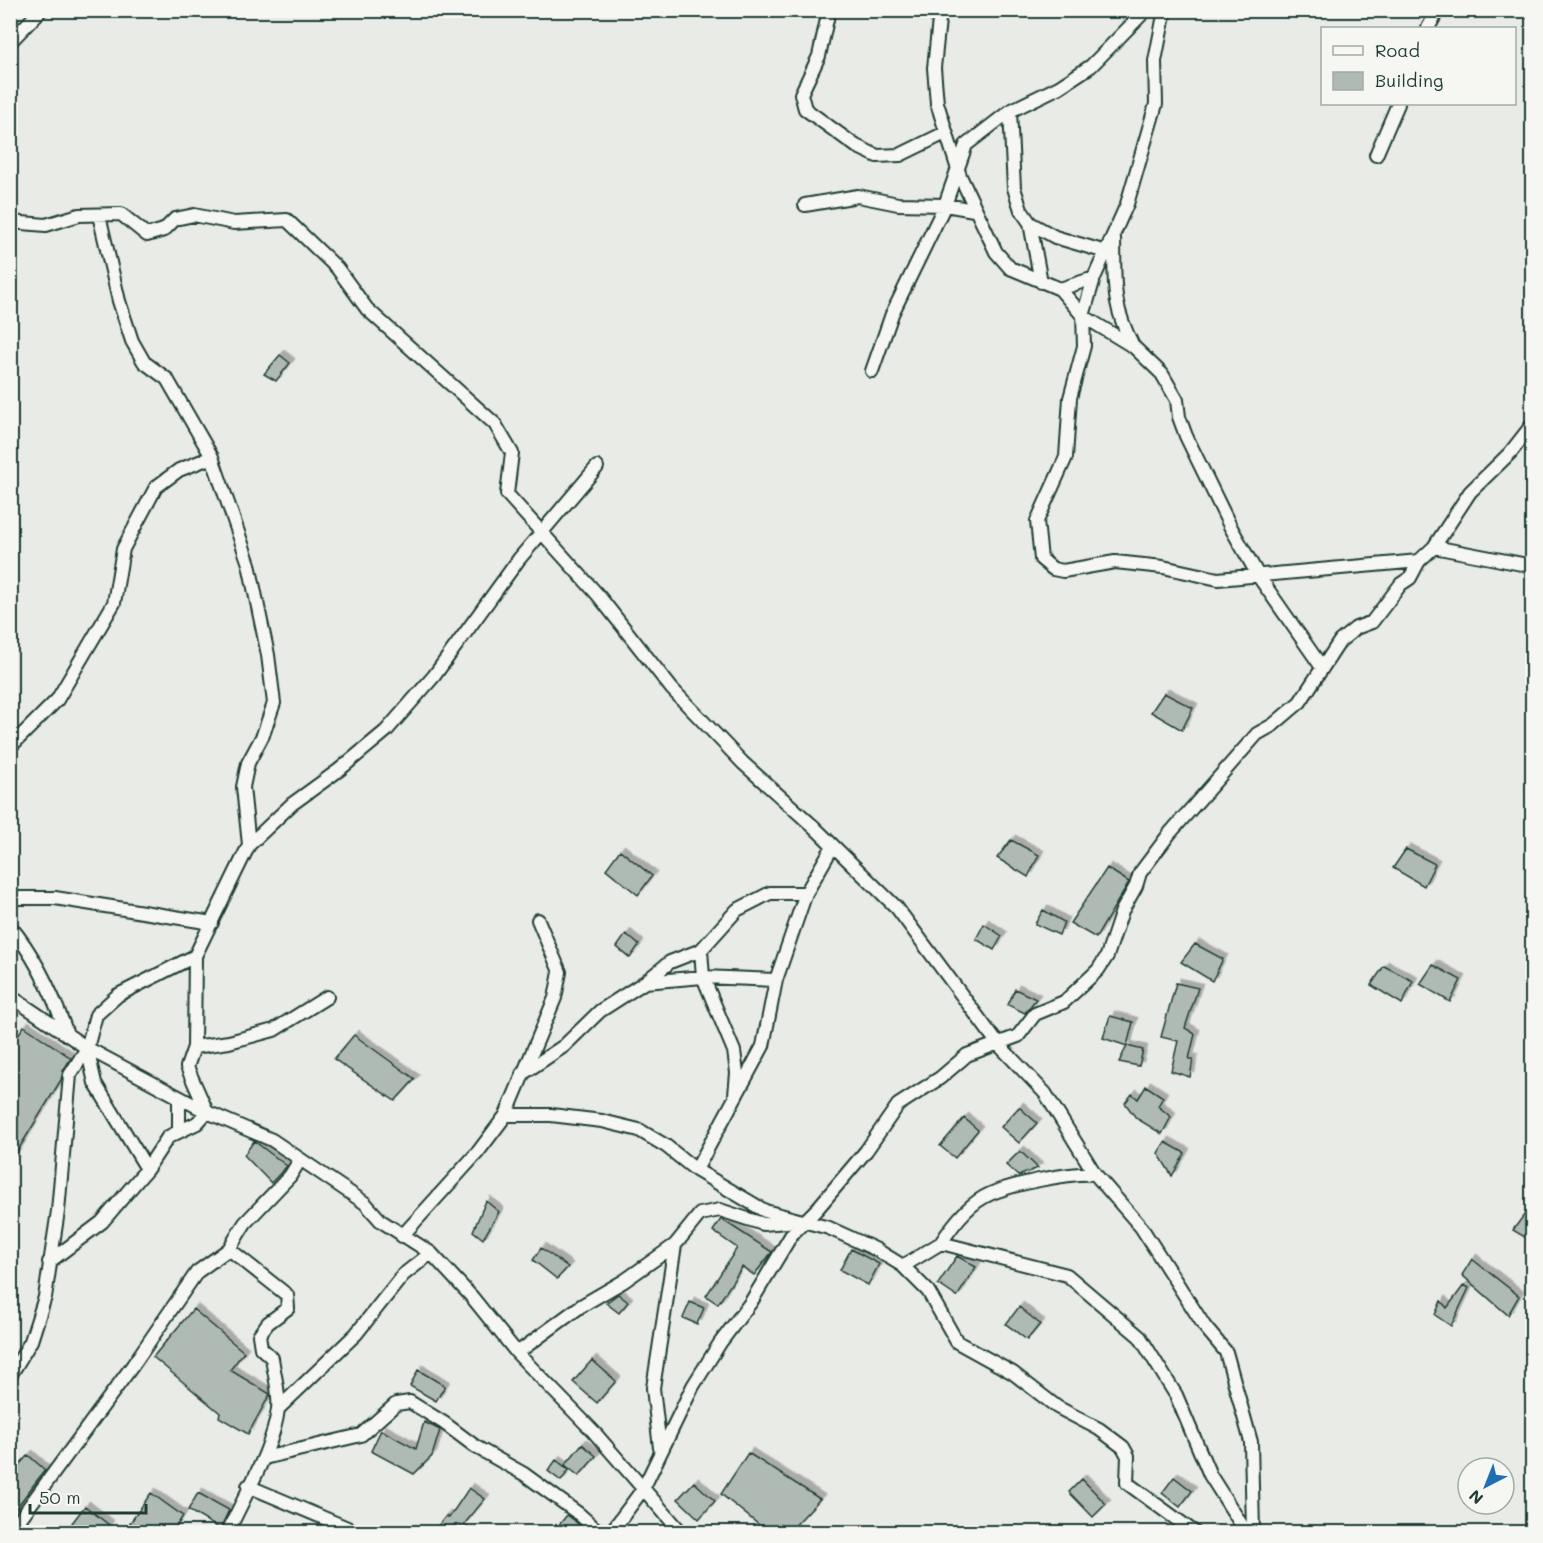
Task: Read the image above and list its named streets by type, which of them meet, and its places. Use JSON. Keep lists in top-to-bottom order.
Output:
{
  "legend": ["Road", "Building"],
  "scale_bar": "50 m",
  "north": "bottom left"
}
